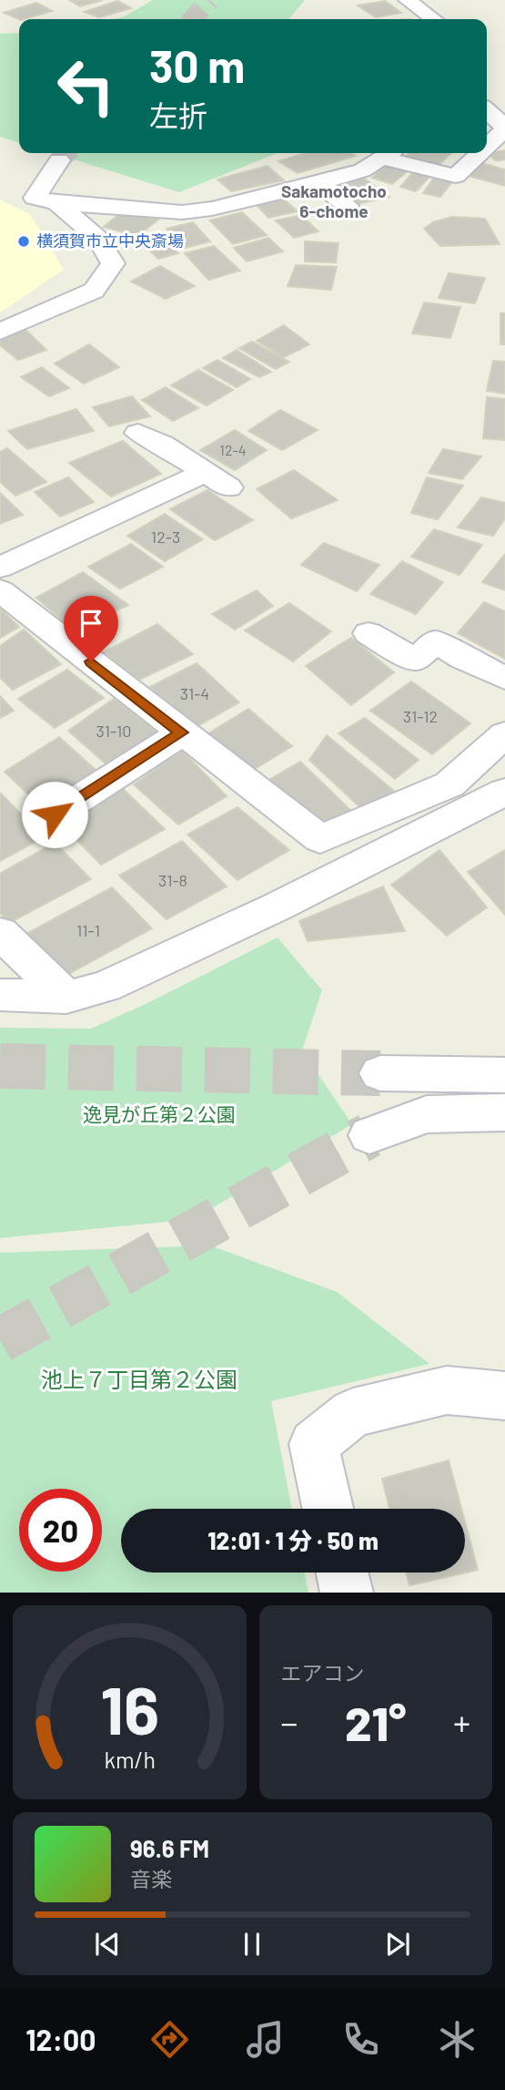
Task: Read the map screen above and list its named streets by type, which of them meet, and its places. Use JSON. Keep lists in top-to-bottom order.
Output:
{
  "districts": ["Sakamotocho 6-chome"],
  "parks": ["逸見が丘第２公園", "池上７丁目第２公園"],
  "places": ["横須賀市立中央斎場"],
  "house_numbers": [
    "12-4",
    "12-3",
    "31-4",
    "31-12",
    "31-10",
    "31-8",
    "11-1"
  ],
  "page": {
    "turn": ["30 m", "左折"],
    "limit": "20",
    "trip": "12:01 · 1 分 · 50 m",
    "tile": "エアコン",
    "heat": ["−", "21°", "+"],
    "song": ["96.6 FM", "音楽"],
    "tabs": "12:00",
    "gauge": ["16", "km/h"]
  }
}
